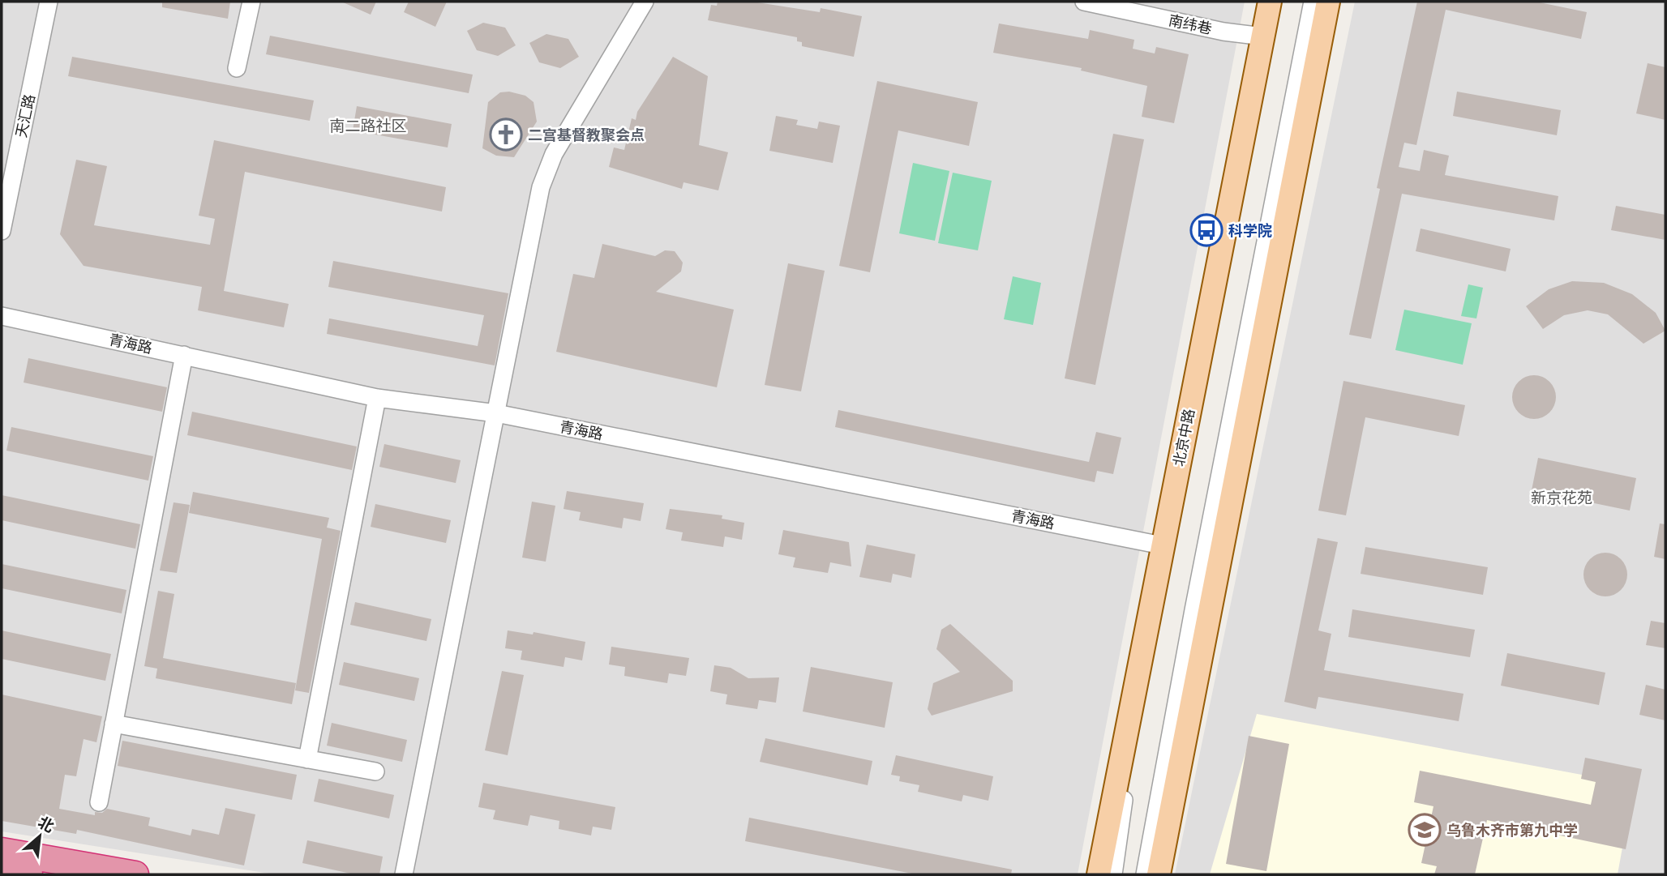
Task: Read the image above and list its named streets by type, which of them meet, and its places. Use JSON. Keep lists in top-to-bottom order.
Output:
{
  "streets": {
    "main road": ["北京中路"],
    "street": ["南纬巷", "天汇路", "青海路"]
  },
  "crossings": [
    ["南纬巷", "北京中路"],
    ["青海路", "北京中路"]
  ],
  "districts": ["南二路社区", "新京花苑"],
  "places": {
    "church": ["二宫基督教聚会点"],
    "bus stop": ["科学院"],
    "school or university": ["乌鲁木齐市第九中学"]
  },
  "north": "top right"
}
